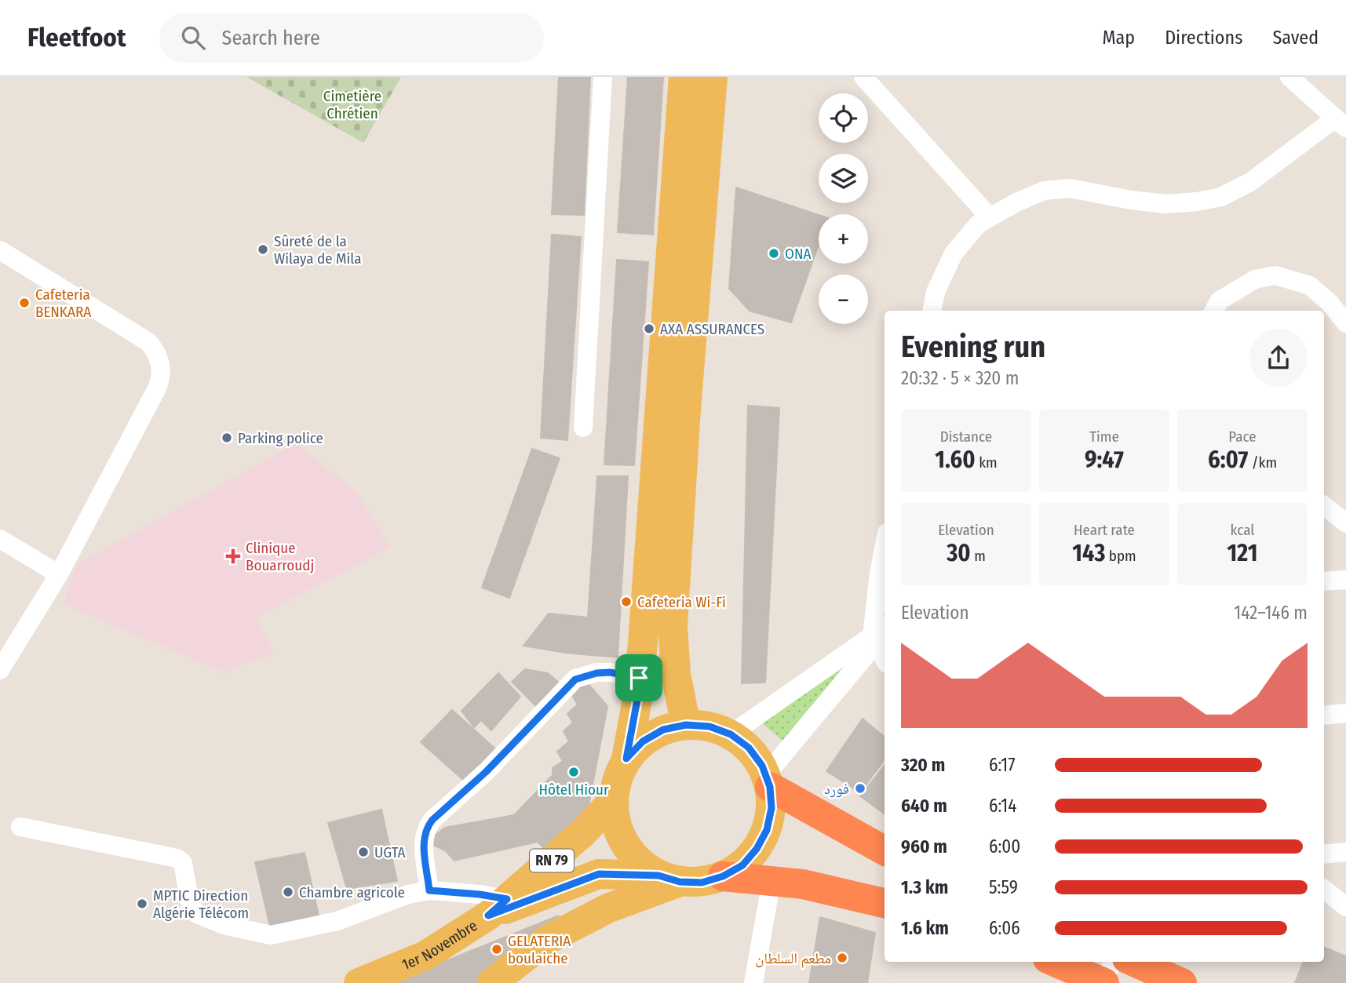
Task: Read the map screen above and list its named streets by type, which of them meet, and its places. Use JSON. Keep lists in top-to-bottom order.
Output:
{
  "streets": {
    "main road": ["RN 79", "1er Novembre"]
  },
  "crossings": [
    ["RN 79", "1er Novembre"]
  ],
  "parks": ["Cimetière Chrétien"],
  "places": {
    "other": [
      "Sûreté de la Wilaya de Mila",
      "ONA",
      "Cafeteria BENKARA",
      "AXA ASSURANCES",
      "Parking police",
      "Cafeteria Wi-Fi",
      "Hôtel Hiour",
      "فورد",
      "UGTA",
      "Chambre agricole",
      "MPTIC Direction Algérie Télécom",
      "GELATERIA boulaiche",
      "مطعم السلطان"
    ],
    "health": ["Clinique Bouarroudj"]
  },
  "page": {
    "header": "Fleetfoot",
    "search": "Search here",
    "nav": ["Map", "Directions", "Saved"],
    "map_buttons": ["+", "−"],
    "heading": ["Evening run", "20:32 · 5 × 320 m"],
    "stats": [
      ["Distance", "1.60 km"],
      ["Time", "9:47"],
      ["Pace", "6:07 /km"],
      ["Elevation", "30 m"],
      ["Heart rate", "143 bpm"],
      ["kcal", "121"]
    ],
    "chart": ["Elevation", "142–146 m"],
    "list": [
      {
        "name": "320 m",
        "note": "6:17"
      },
      {
        "name": "640 m",
        "note": "6:14"
      },
      {
        "name": "960 m",
        "note": "6:00"
      },
      {
        "name": "1.3 km",
        "note": "5:59"
      },
      {
        "name": "1.6 km",
        "note": "6:06"
      }
    ]
  }
}
